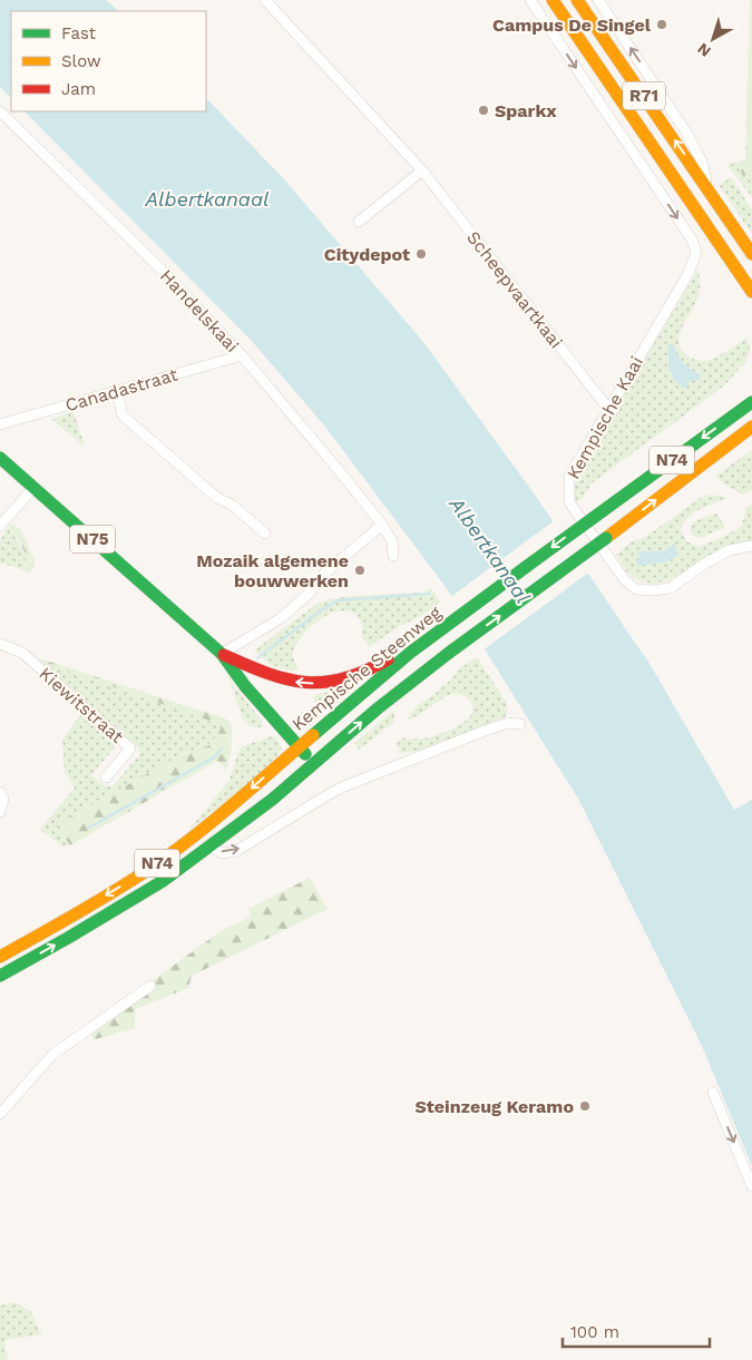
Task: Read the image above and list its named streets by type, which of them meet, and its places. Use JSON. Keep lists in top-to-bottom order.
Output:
{
  "streets": {
    "main road": [
      "R71",
      "N74",
      "N75",
      "Kempische Steenweg"
    ],
    "street": [
      "Scheepvaartkaai",
      "Handelskaai",
      "Canadastraat",
      "Kempische Kaai",
      "Kiewitstraat"
    ]
  },
  "crossings": [
    ["Scheepvaartkaai", "Kempische Kaai"],
    ["Handelskaai", "Canadastraat"],
    ["N74", "N75"],
    ["N75", "Kempische Steenweg"]
  ],
  "water": ["Albertkanaal"],
  "places": [
    "Campus De Singel",
    "Sparkx",
    "Citydepot",
    "Mozaik algemene bouwwerken",
    "Steinzeug Keramo"
  ],
  "legend": ["Fast", "Slow", "Jam"],
  "scale_bar": "100 m",
  "north": "bottom left"
}
